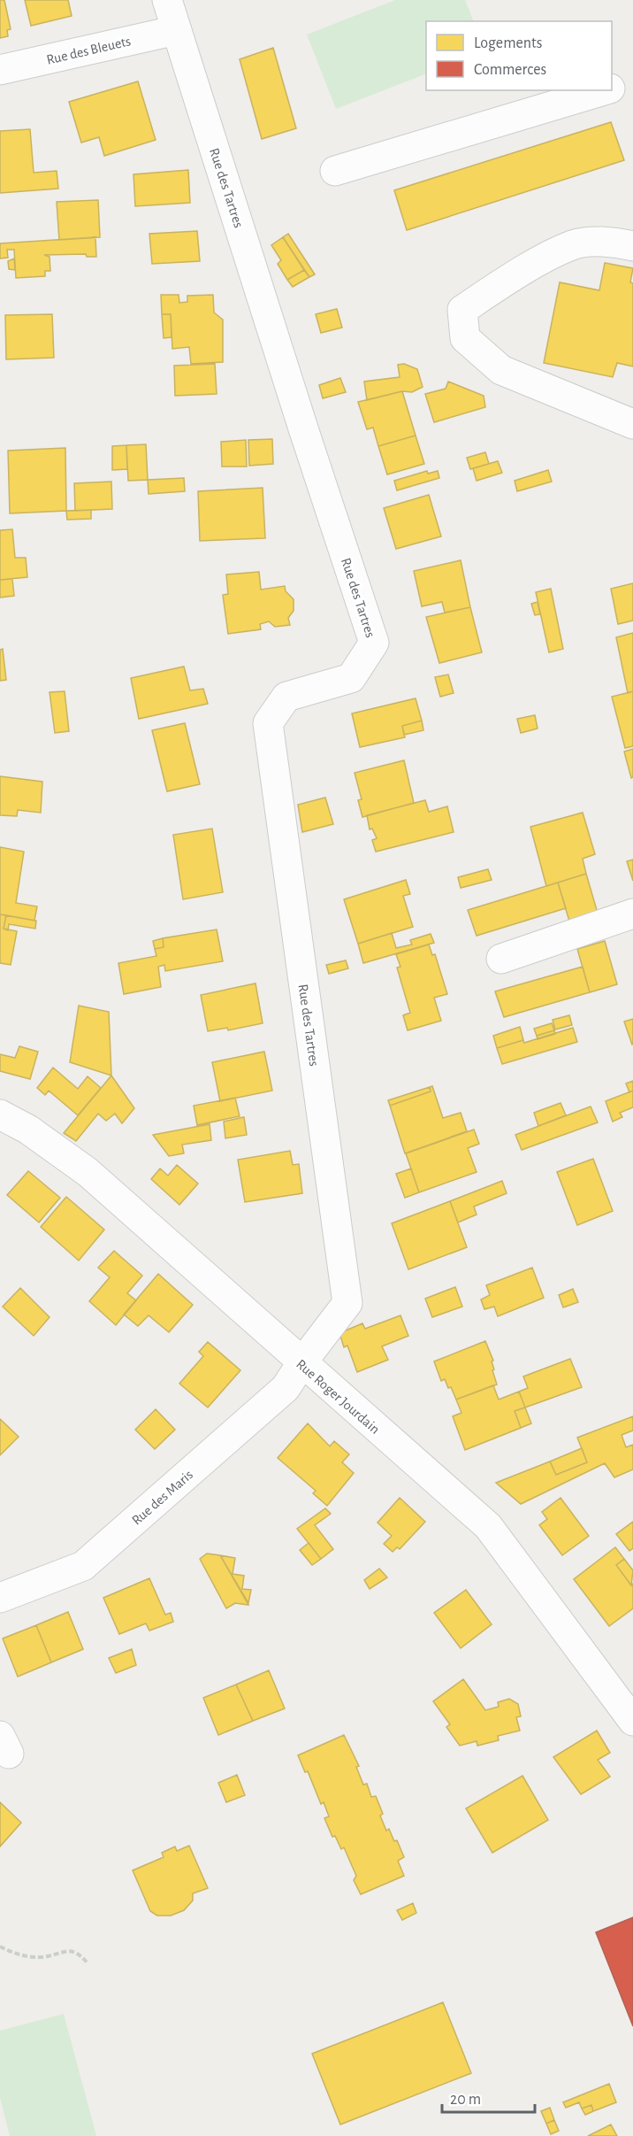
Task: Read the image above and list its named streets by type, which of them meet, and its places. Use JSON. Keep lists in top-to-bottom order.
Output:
{
  "streets": {
    "street": [
      "Rue des Bleuets",
      "Rue des Tartres",
      "Rue Roger Jourdain",
      "Rue des Maris"
    ]
  },
  "crossings": [
    ["Rue des Bleuets", "Rue des Tartres"],
    ["Rue des Tartres", "Rue Roger Jourdain"],
    ["Rue des Tartres", "Rue des Maris"],
    ["Rue Roger Jourdain", "Rue des Maris"]
  ],
  "legend": ["Logements", "Commerces"],
  "scale_bar": "20 m"
}
